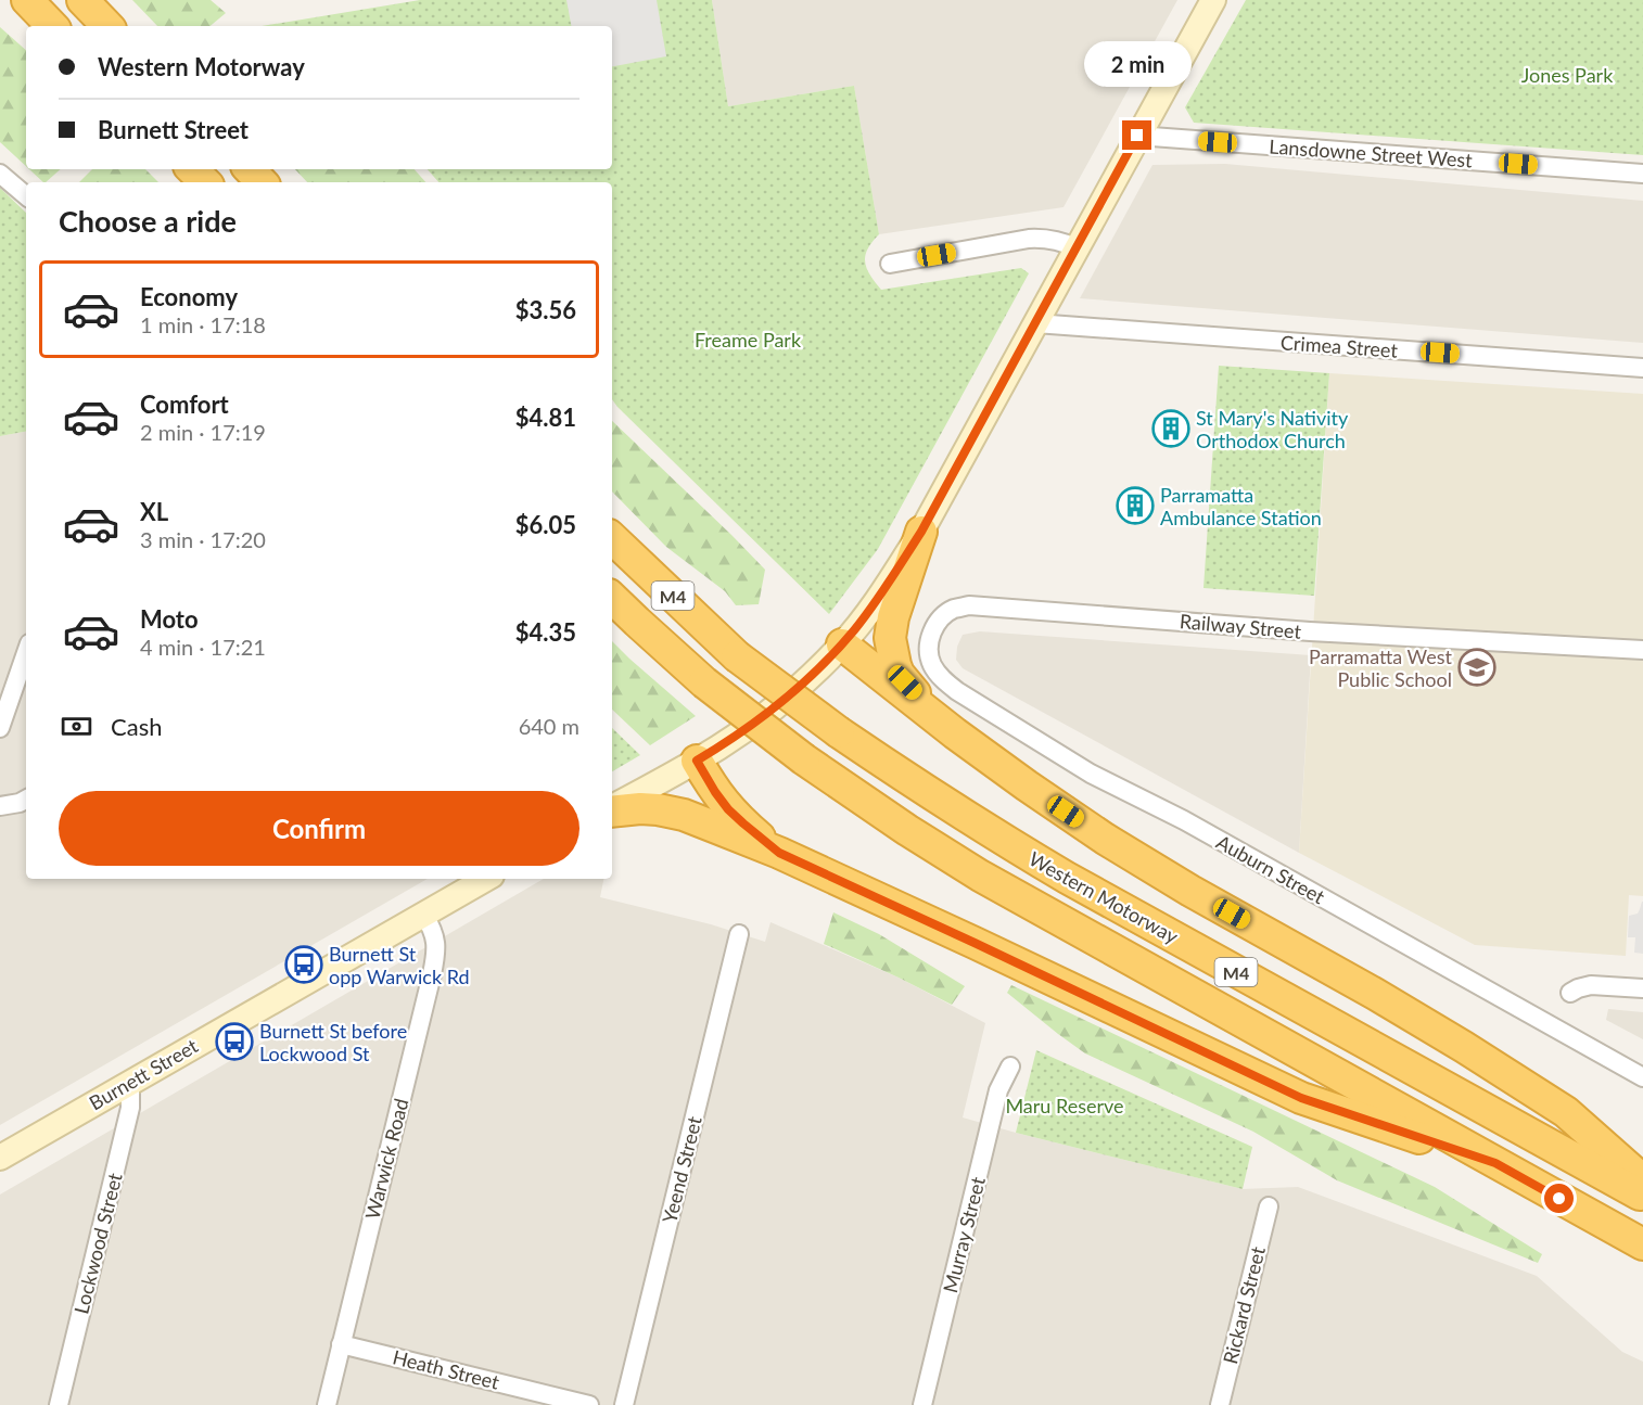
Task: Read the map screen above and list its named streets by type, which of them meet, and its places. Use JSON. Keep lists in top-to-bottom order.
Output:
{
  "streets": {
    "highway": ["M4", "Western Motorway"],
    "main road": ["Burnett Street"],
    "street": [
      "Lansdowne Street West",
      "Crimea Street",
      "Railway Street",
      "Auburn Street",
      "Warwick Road",
      "Yeend Street",
      "Murray Street",
      "Lockwood Street",
      "Rickard Street",
      "Heath Street"
    ]
  },
  "crossings": [
    ["Railway Street", "Auburn Street"],
    ["Burnett Street", "Warwick Road"],
    ["Burnett Street", "Lockwood Street"],
    ["Warwick Road", "Heath Street"]
  ],
  "parks": ["Jones Park", "Freame Park", "Maru Reserve"],
  "places": {
    "building": ["St Mary's Nativity Orthodox Church", "Parramatta Ambulance Station"],
    "school or university": ["Parramatta West Public School"],
    "bus stop": ["Burnett St opp Warwick Rd", "Burnett St before Lockwood St"]
  },
  "page": {
    "banner": ["Western Motorway", "Burnett Street"],
    "bubble": "2 min",
    "heading": "Choose a ride",
    "list": [
      {
        "name": "Economy",
        "note": "1 min · 17:18",
        "value": "$3.56"
      },
      {
        "name": "Comfort",
        "note": "2 min · 17:19",
        "value": "$4.81"
      },
      {
        "name": "XL",
        "note": "3 min · 17:20",
        "value": "$6.05"
      },
      {
        "name": "Moto",
        "note": "4 min · 17:21",
        "value": "$4.35"
      }
    ],
    "pay": ["Cash", "640 m"],
    "buttons": "Confirm"
  }
}
